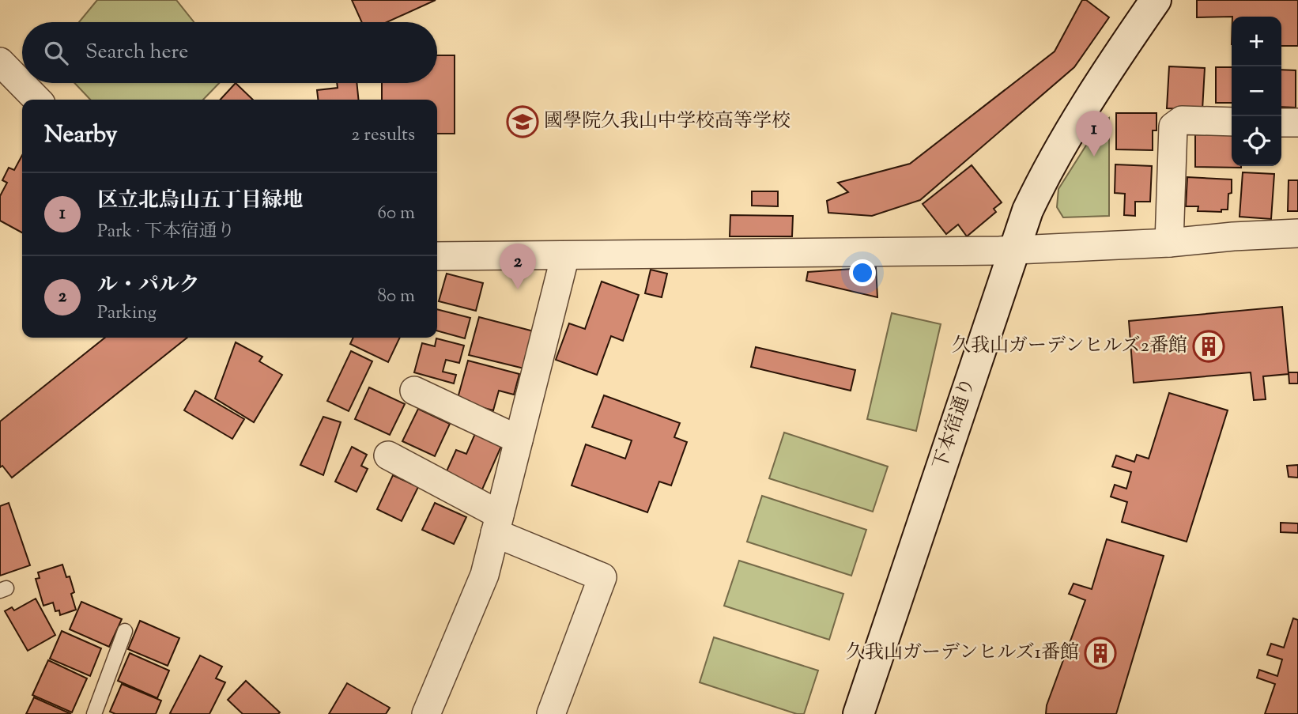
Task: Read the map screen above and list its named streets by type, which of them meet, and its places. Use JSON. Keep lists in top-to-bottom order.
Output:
{
  "streets": {
    "street": ["下本宿通り"]
  },
  "places": {
    "school or university": ["國學院久我山中学校高等学校"],
    "building": ["久我山ガーデンヒルズ2番館", "久我山ガーデンヒルズ1番館"]
  },
  "page": {
    "map_buttons": ["+", "−"],
    "search": "Search here",
    "heading": ["Nearby", "2 results"],
    "pins": ["1", "2"],
    "list": [
      {
        "mark": "1",
        "name": "区立北烏山五丁目緑地",
        "note": "Park · 下本宿通り",
        "value": "60 m"
      },
      {
        "mark": "2",
        "name": "ル・パルク",
        "note": "Parking",
        "value": "80 m"
      }
    ]
  }
}
